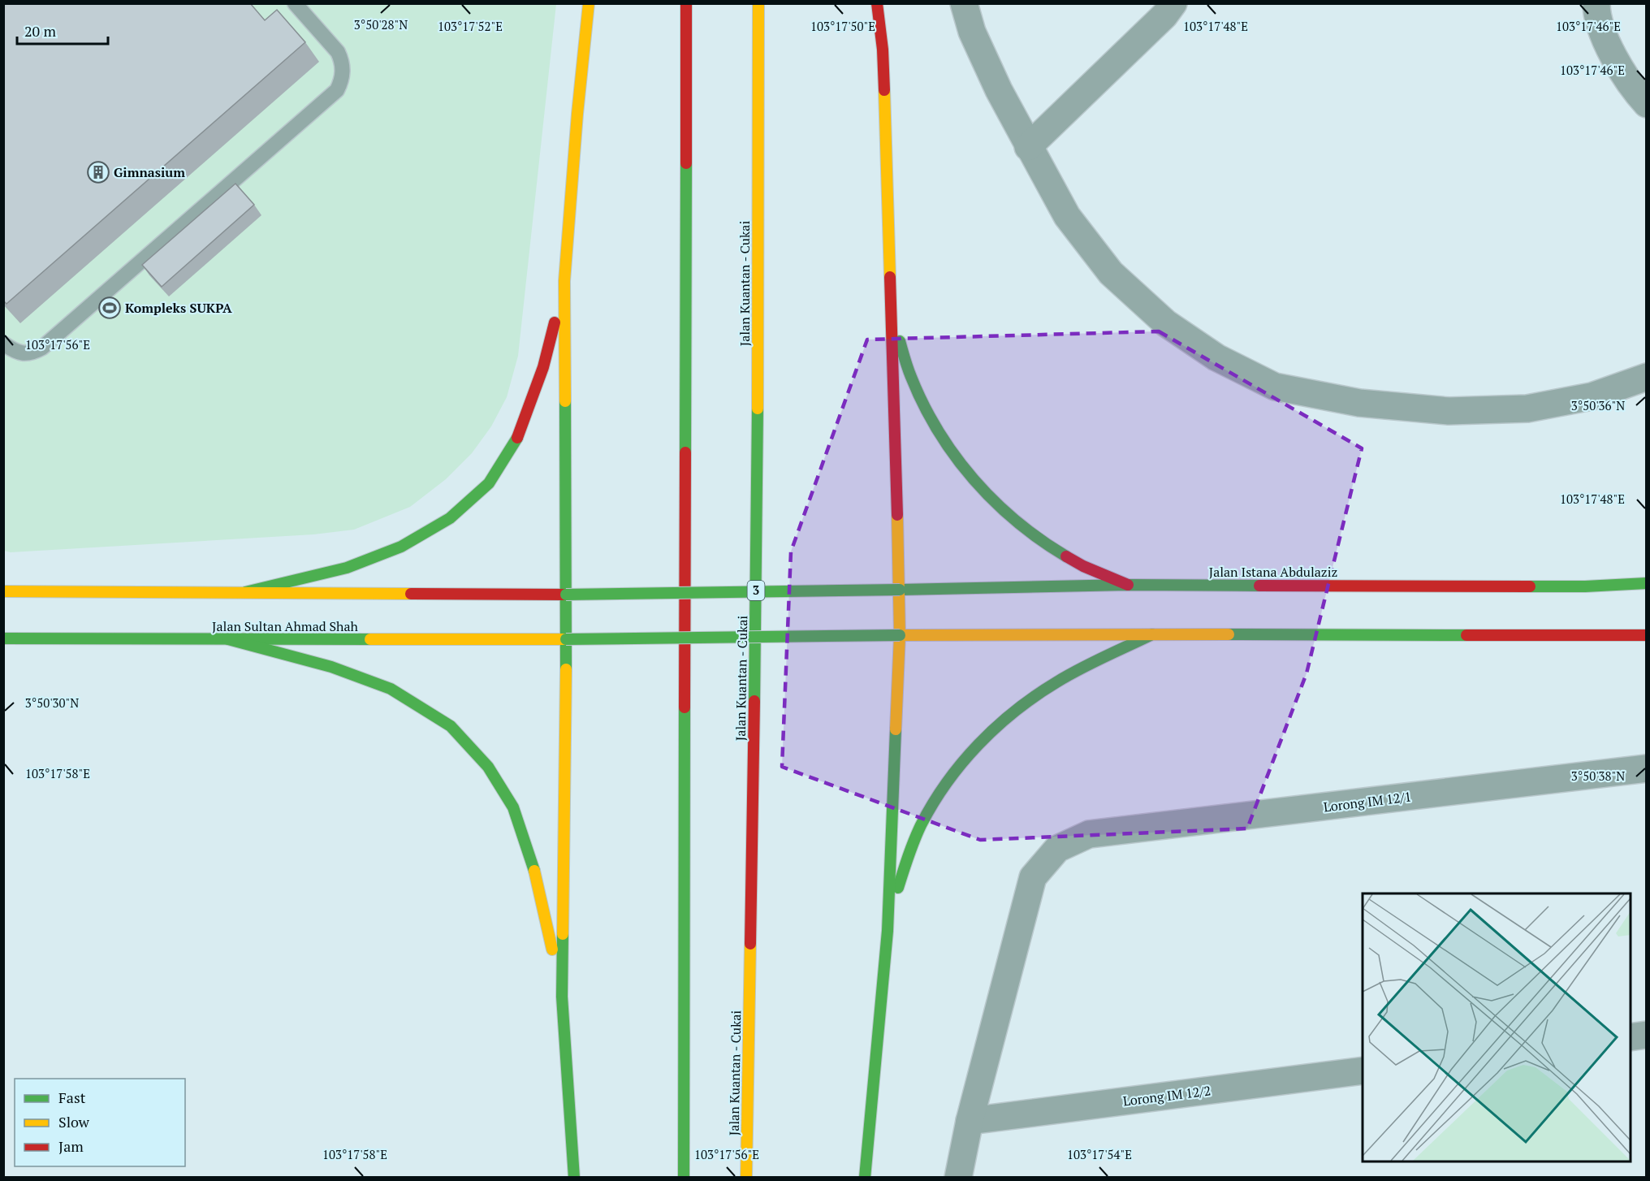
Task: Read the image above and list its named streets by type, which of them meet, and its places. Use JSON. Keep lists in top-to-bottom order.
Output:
{
  "streets": {
    "main road": [
      "Jalan Kuantan - Cukai",
      "Jalan Istana Abdulaziz",
      "3",
      "Jalan Sultan Ahmad Shah"
    ],
    "street": ["Lorong IM 12/1", "Lorong IM 12/2"]
  },
  "crossings": [
    ["Lorong IM 12/1", "Lorong IM 12/2"]
  ],
  "places": {
    "building": ["Gimnasium"],
    "sports": ["Kompleks SUKPA"]
  },
  "legend": ["Fast", "Slow", "Jam"],
  "scale_bar": "20 m",
  "coordinates": [
    "3°50'28\"N",
    "103°17'52\"E",
    "103°17'50\"E",
    "103°17'46\"E",
    "103°17'48\"E",
    "103°17'56\"E",
    "3°50'36\"N",
    "3°50'30\"N",
    "103°17'58\"E",
    "3°50'38\"N",
    "103°17'54\"E"
  ]
}
